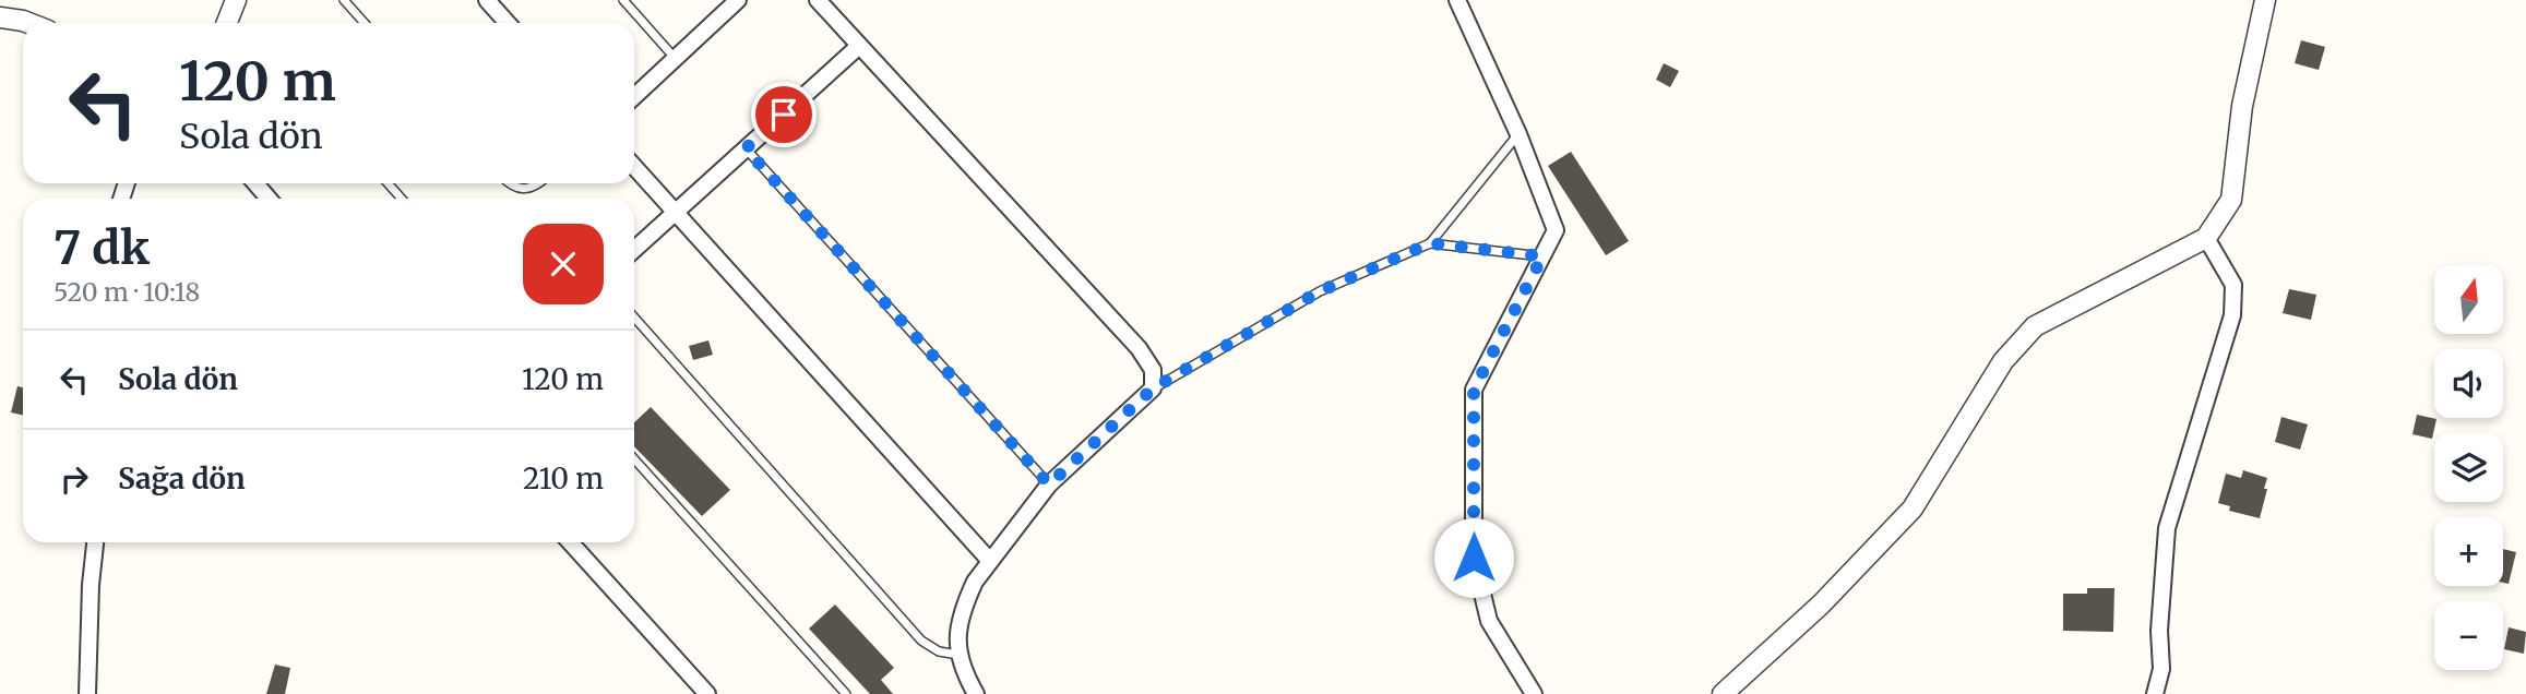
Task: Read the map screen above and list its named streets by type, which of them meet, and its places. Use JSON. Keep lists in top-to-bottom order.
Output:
{
  "north": "top",
  "page": {
    "turn": ["120 m", "Sola dön"],
    "heading": ["7 dk", "520 m · 10:18"],
    "map_buttons": ["+", "−"],
    "list": [
      {
        "name": "Sola dön",
        "value": "120 m"
      },
      {
        "name": "Sağa dön",
        "value": "210 m"
      }
    ]
  }
}
